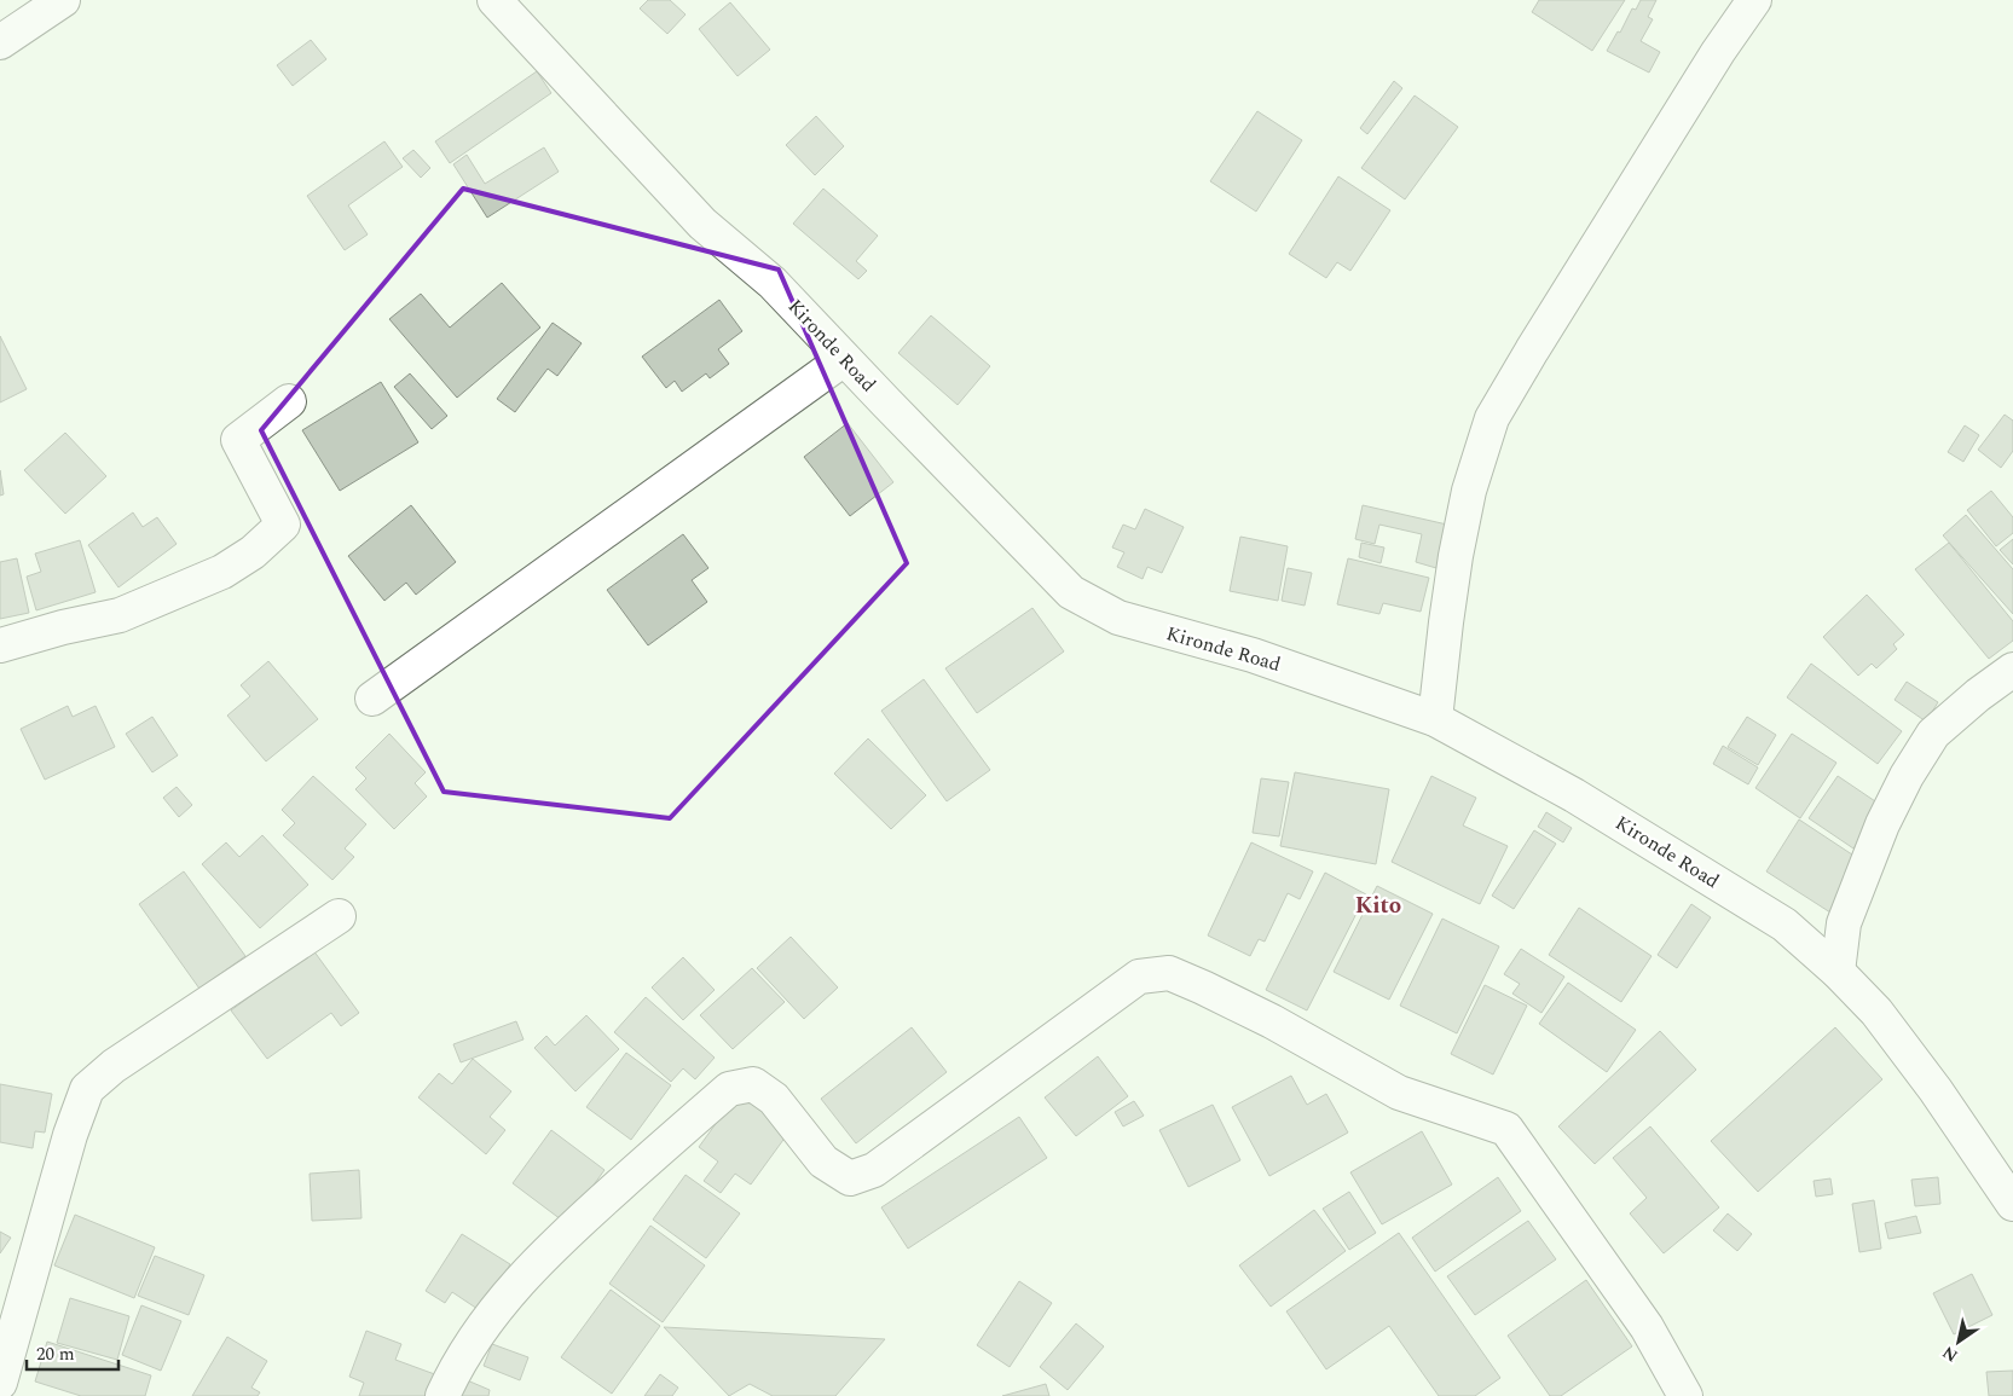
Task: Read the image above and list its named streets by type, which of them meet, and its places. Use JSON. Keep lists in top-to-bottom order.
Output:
{
  "streets": {
    "street": ["Kironde Road"]
  },
  "districts": ["Kito"],
  "scale_bar": "20 m",
  "north": "bottom left"
}
